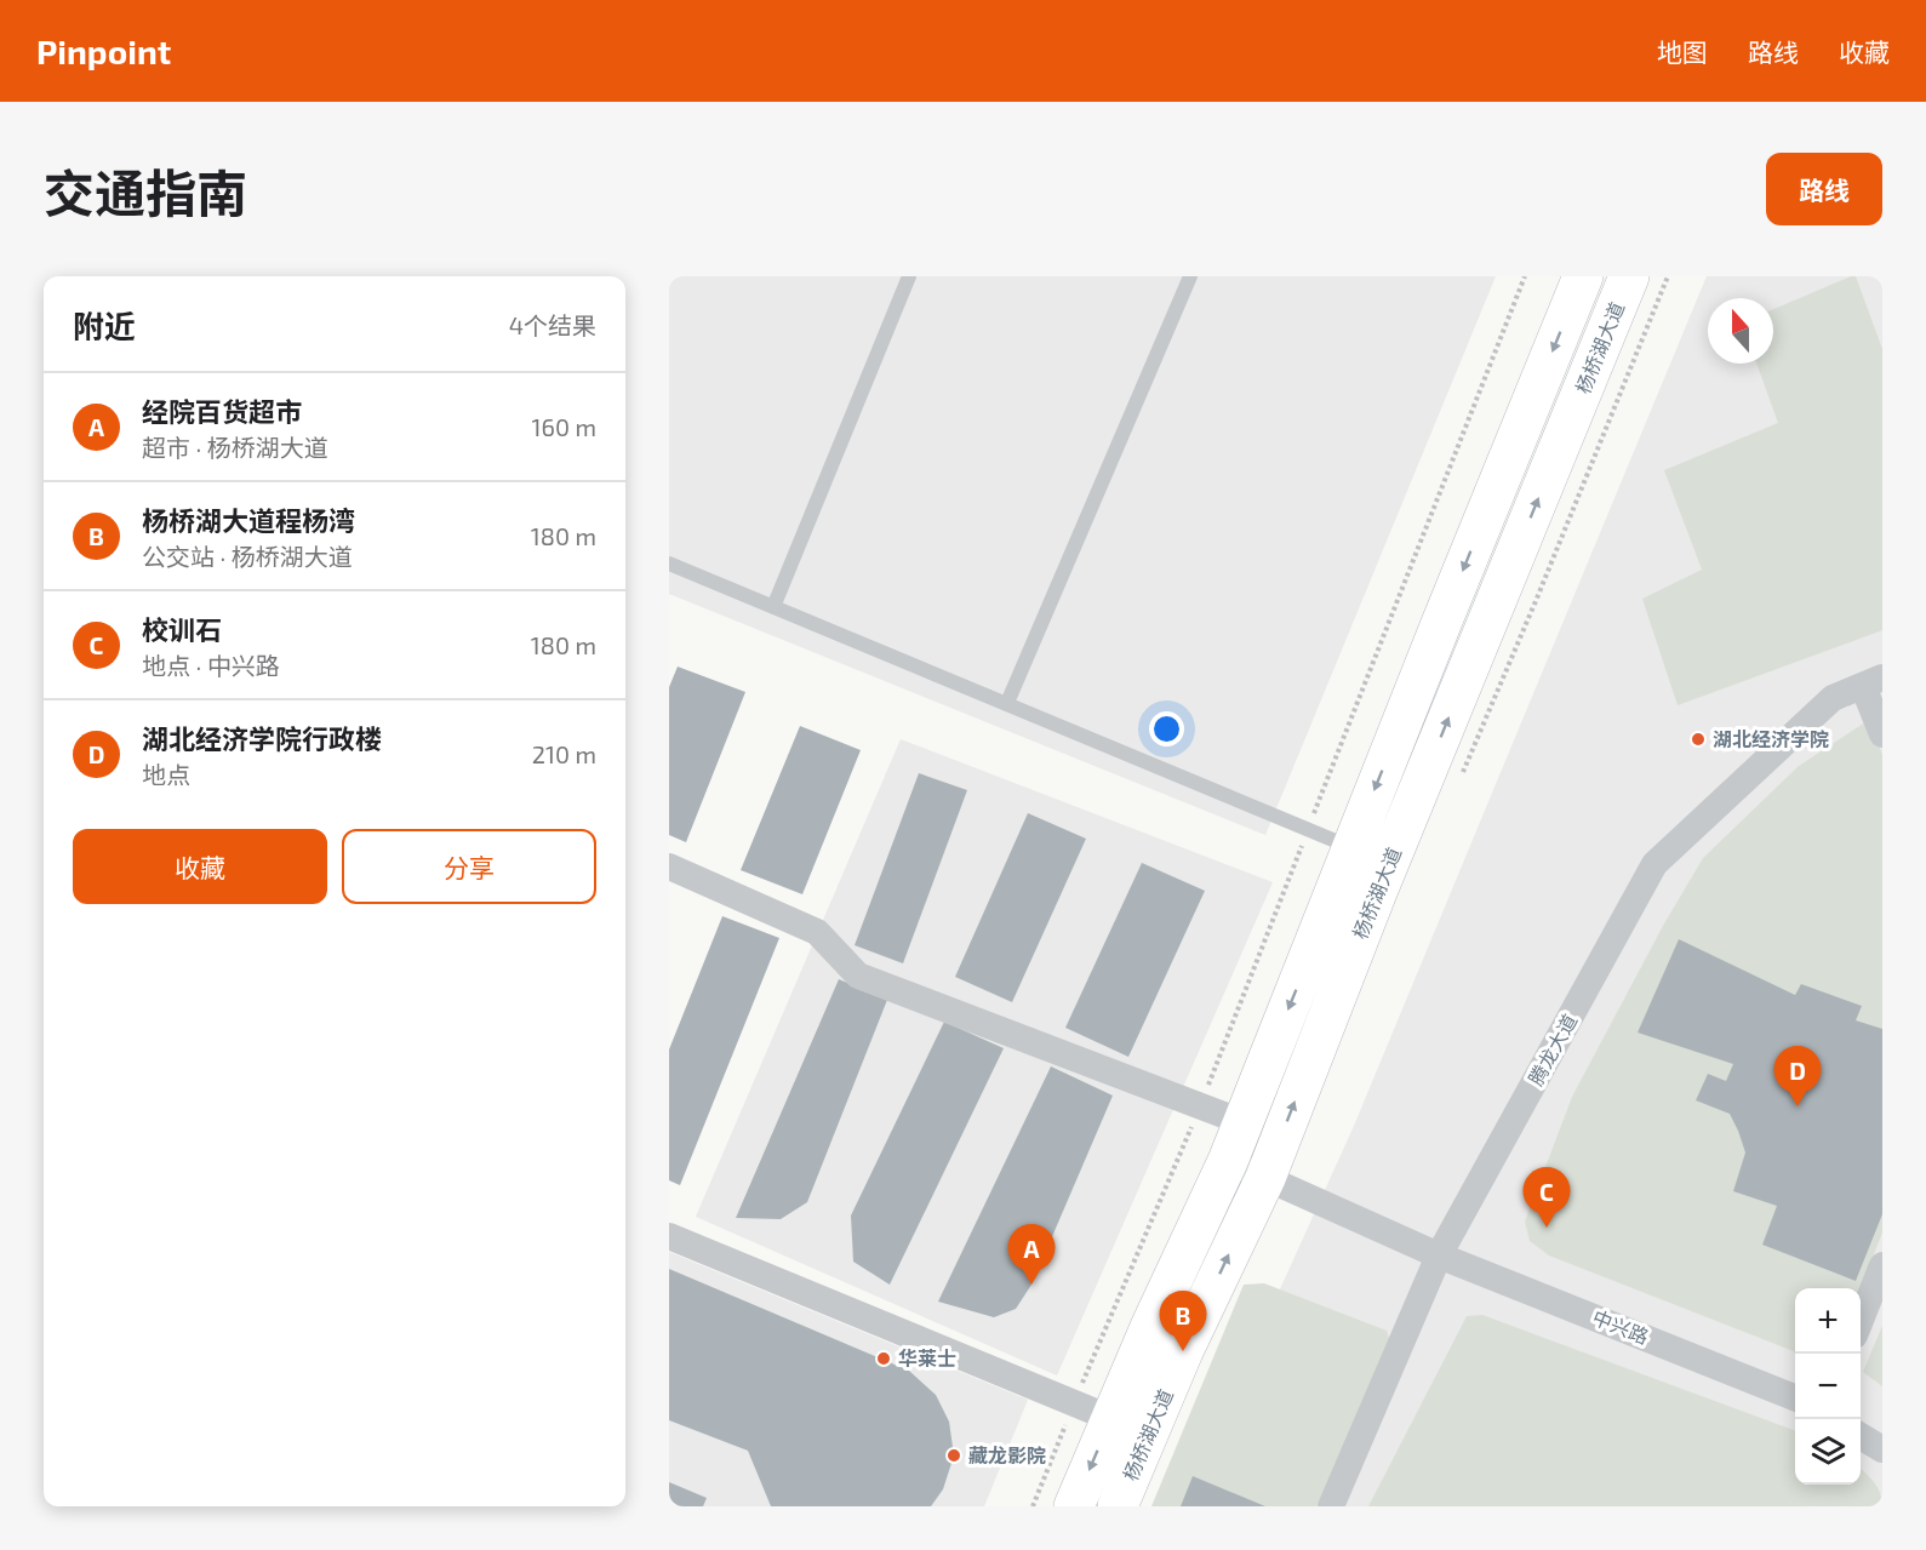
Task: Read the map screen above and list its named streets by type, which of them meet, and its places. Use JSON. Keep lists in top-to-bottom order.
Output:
{
  "streets": {
    "main road": ["杨桥湖大道"],
    "street": ["腾龙大道", "中兴路"]
  },
  "crossings": [
    ["杨桥湖大道", "中兴路"],
    ["腾龙大道", "中兴路"]
  ],
  "places": ["湖北经济学院", "华莱士", "藏龙影院"],
  "north": "top",
  "page": {
    "header": "Pinpoint",
    "nav": ["地图", "路线", "收藏"],
    "title": "交通指南",
    "buttons": [
      "路线",
      ["收藏", "分享"]
    ],
    "heading": ["附近", "4个结果"],
    "list": [
      {
        "mark": "A",
        "name": "经院百货超市",
        "note": "超市 · 杨桥湖大道",
        "value": "160 m"
      },
      {
        "mark": "B",
        "name": "杨桥湖大道程杨湾",
        "note": "公交站 · 杨桥湖大道",
        "value": "180 m"
      },
      {
        "mark": "C",
        "name": "校训石",
        "note": "地点 · 中兴路",
        "value": "180 m"
      },
      {
        "mark": "D",
        "name": "湖北经济学院行政楼",
        "note": "地点",
        "value": "210 m"
      }
    ],
    "pins": [
      "D",
      "C",
      "A",
      "B"
    ],
    "map_buttons": ["+", "−"]
  }
}
